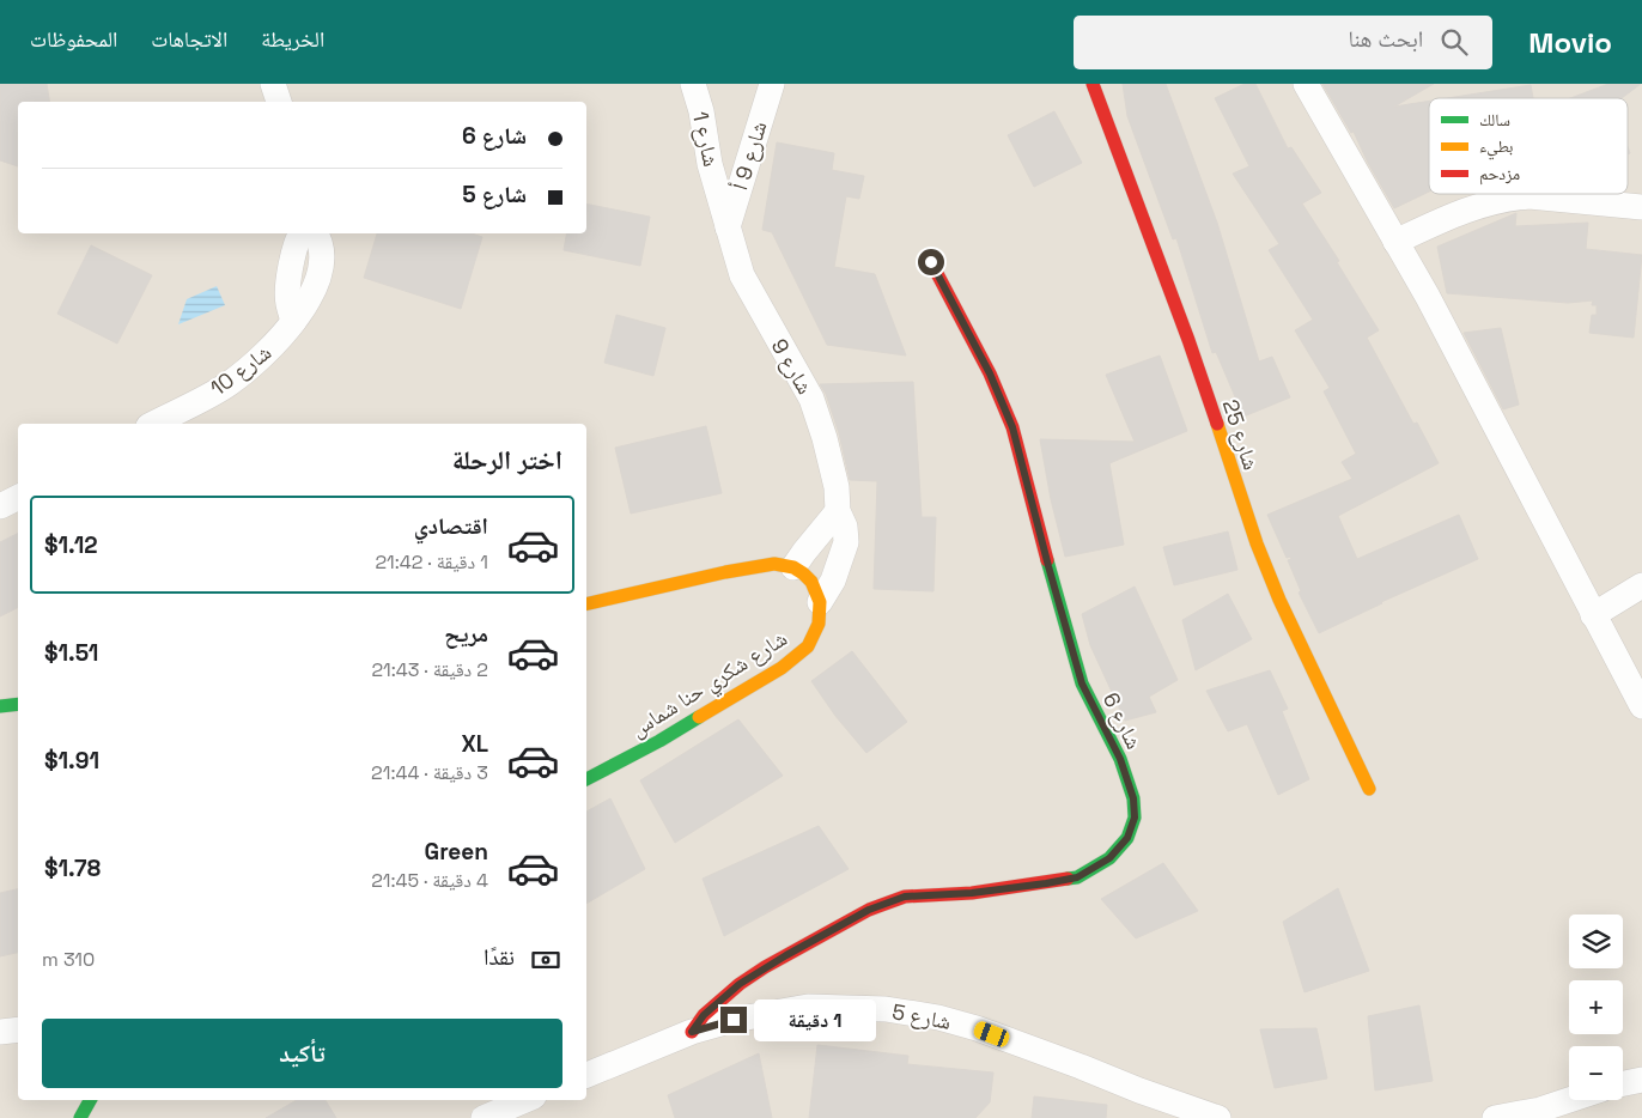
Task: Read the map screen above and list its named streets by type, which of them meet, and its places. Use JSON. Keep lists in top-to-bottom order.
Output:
{
  "streets": {
    "street": [
      "شارع 1",
      "شارع 9 أ",
      "شارع 9",
      "شارع 10",
      "شارع 25",
      "شارع شكري حنا شماس",
      "شارع 6",
      "شارع 5"
    ]
  },
  "crossings": [
    ["شارع 1", "شارع 9 أ"],
    ["شارع 1", "شارع 9"],
    ["شارع 9 أ", "شارع 9"],
    ["شارع 9", "شارع شكري حنا شماس"],
    ["شارع 6", "شارع 5"]
  ],
  "legend": ["سالك", "بطيء", "مزدحم"],
  "page": {
    "header": "Movio",
    "search": "ابحث هنا",
    "nav": ["الخريطة", "الاتجاهات", "المحفوظات"],
    "banner": ["شارع 6", "شارع 5"],
    "heading": "اختر الرحلة",
    "list": [
      {
        "name": "اقتصادي",
        "note": "1 دقيقة · 21:42",
        "value": "$1.12"
      },
      {
        "name": "مريح",
        "note": "2 دقيقة · 21:43",
        "value": "$1.51"
      },
      {
        "name": "XL",
        "note": "3 دقيقة · 21:44",
        "value": "$1.91"
      },
      {
        "name": "Green",
        "note": "4 دقيقة · 21:45",
        "value": "$1.78"
      }
    ],
    "map_buttons": ["+", "−"],
    "pay": ["نقدًا", "310 m"],
    "bubble": "1 دقيقة",
    "buttons": "تأكيد"
  }
}
